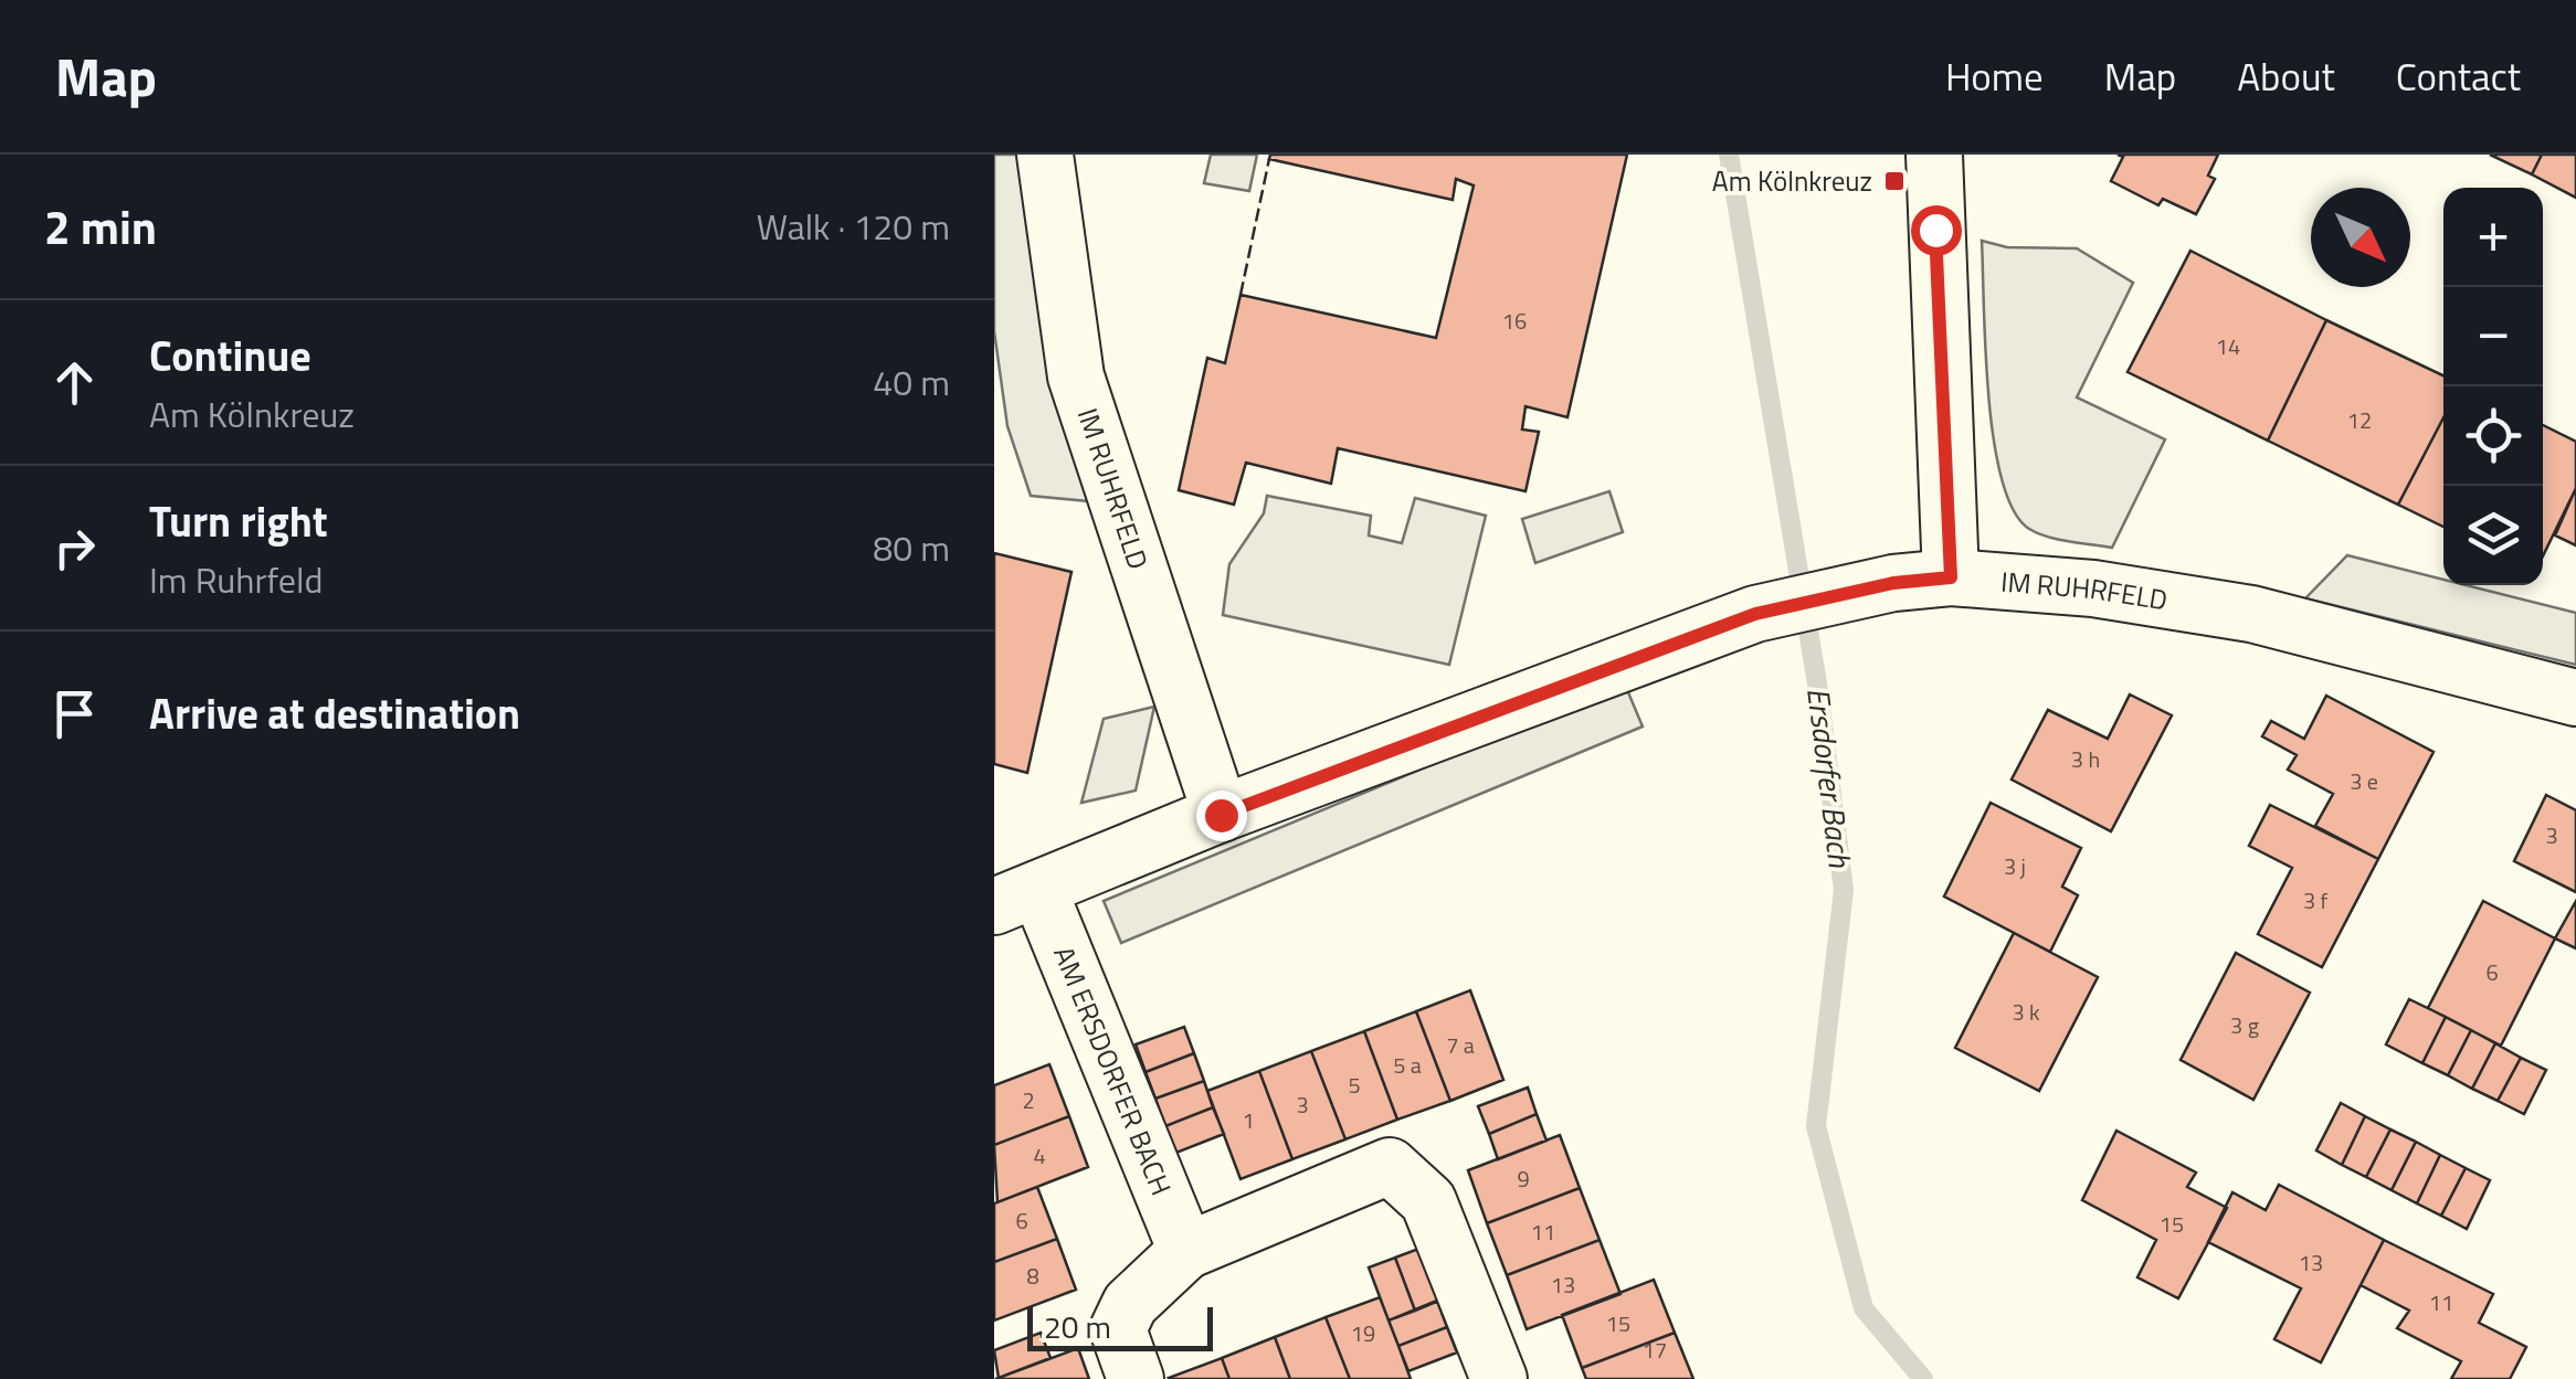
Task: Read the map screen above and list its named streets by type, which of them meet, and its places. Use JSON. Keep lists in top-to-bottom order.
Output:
{
  "streets": {
    "street": ["IM RUHRFELD", "AM ERSDORFER BACH"]
  },
  "crossings": [
    ["IM RUHRFELD", "AM ERSDORFER BACH"]
  ],
  "water": ["Ersdorfer Bach"],
  "places": {
    "transit": ["Am Kölnkreuz"]
  },
  "house_numbers": [
    "16",
    "14",
    "12",
    "3 h",
    "3 e",
    "3",
    "3 j",
    "3 f",
    "6",
    "3 k",
    "3 g",
    "7 a",
    "5 a",
    "5",
    "2",
    "3",
    "1",
    "4",
    "9",
    "6",
    "15",
    "11",
    "13",
    "8",
    "13",
    "11",
    "15",
    "19",
    "17"
  ],
  "scale_bar": "20 m",
  "north": "bottom right",
  "page": {
    "header": "Map",
    "nav": [
      "Home",
      "Map",
      "About",
      "Contact"
    ],
    "heading": ["2 min", "Walk · 120 m"],
    "map_buttons": ["+", "−"],
    "list": [
      ["Continue", "Am Kölnkreuz", "40 m"],
      ["Turn right", "Im Ruhrfeld", "80 m"],
      "Arrive at destination"
    ],
    "scale": "20 m"
  }
}
